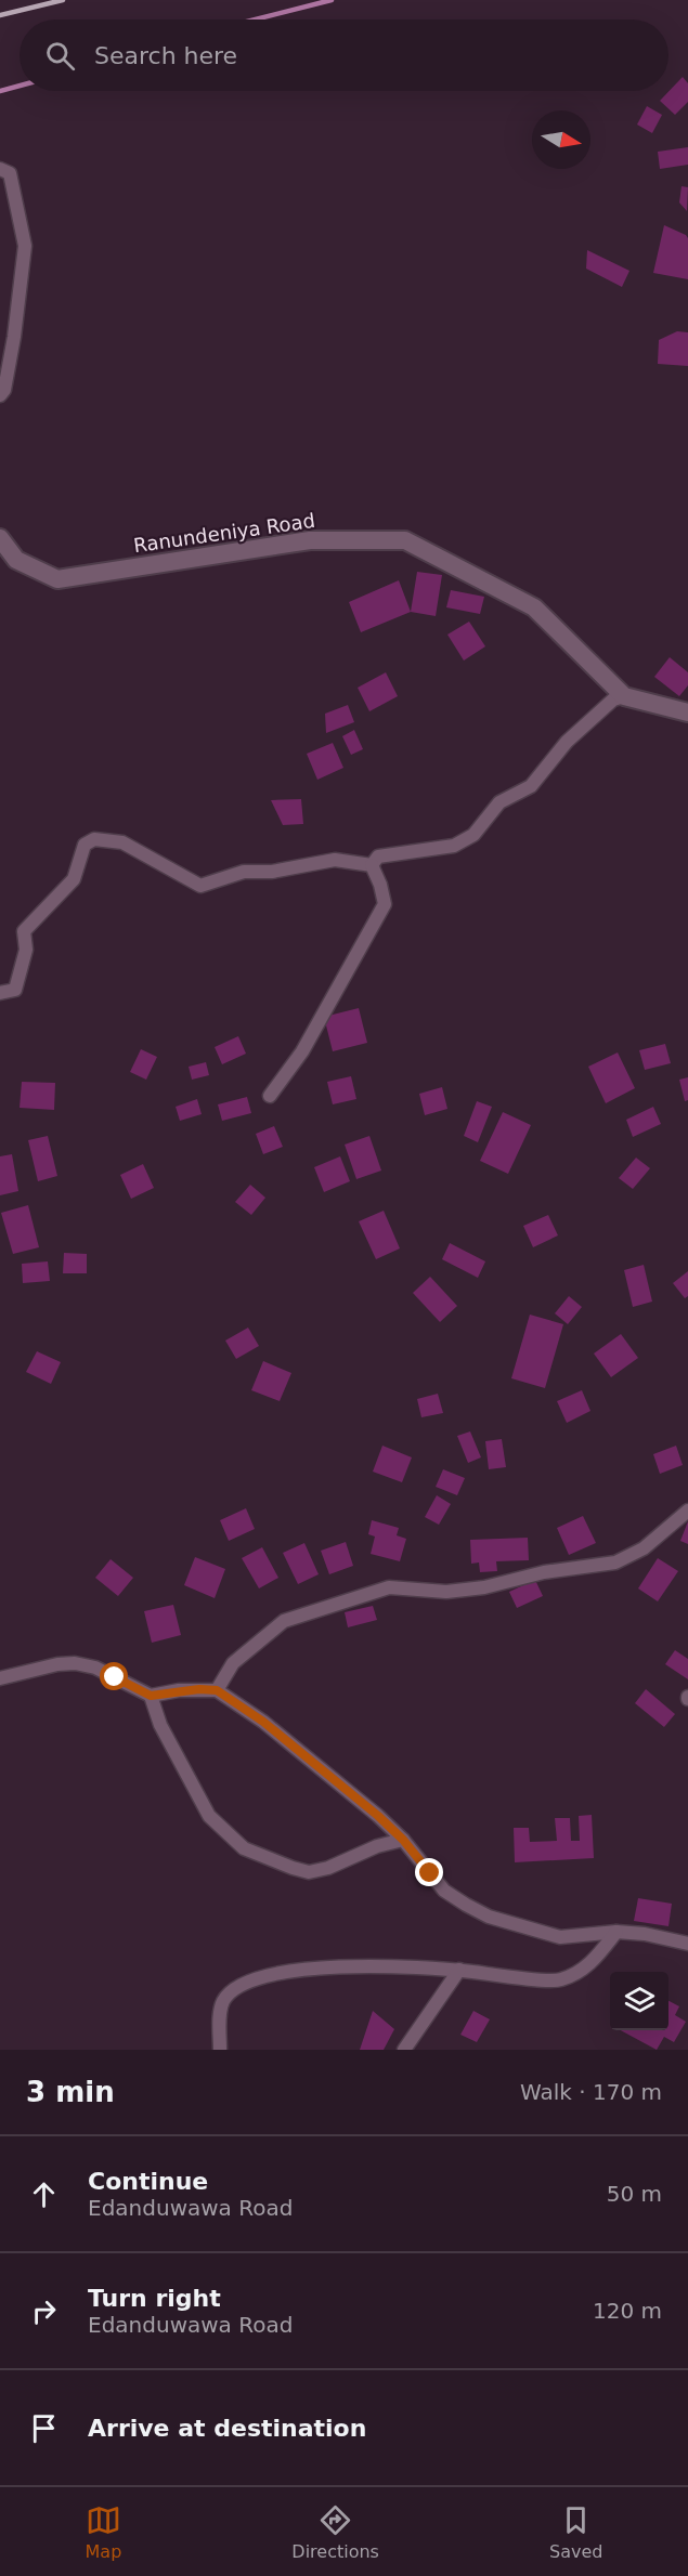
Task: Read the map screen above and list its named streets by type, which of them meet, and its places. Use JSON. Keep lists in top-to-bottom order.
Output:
{
  "streets": {
    "main road": ["Ranundeniya Road"]
  },
  "north": "right",
  "page": {
    "search": "Search here",
    "heading": ["3 min", "Walk · 170 m"],
    "list": [
      ["Continue", "Edanduwawa Road", "50 m"],
      ["Turn right", "Edanduwawa Road", "120 m"],
      "Arrive at destination"
    ],
    "nav": ["Map", "Directions", "Saved"]
  }
}
